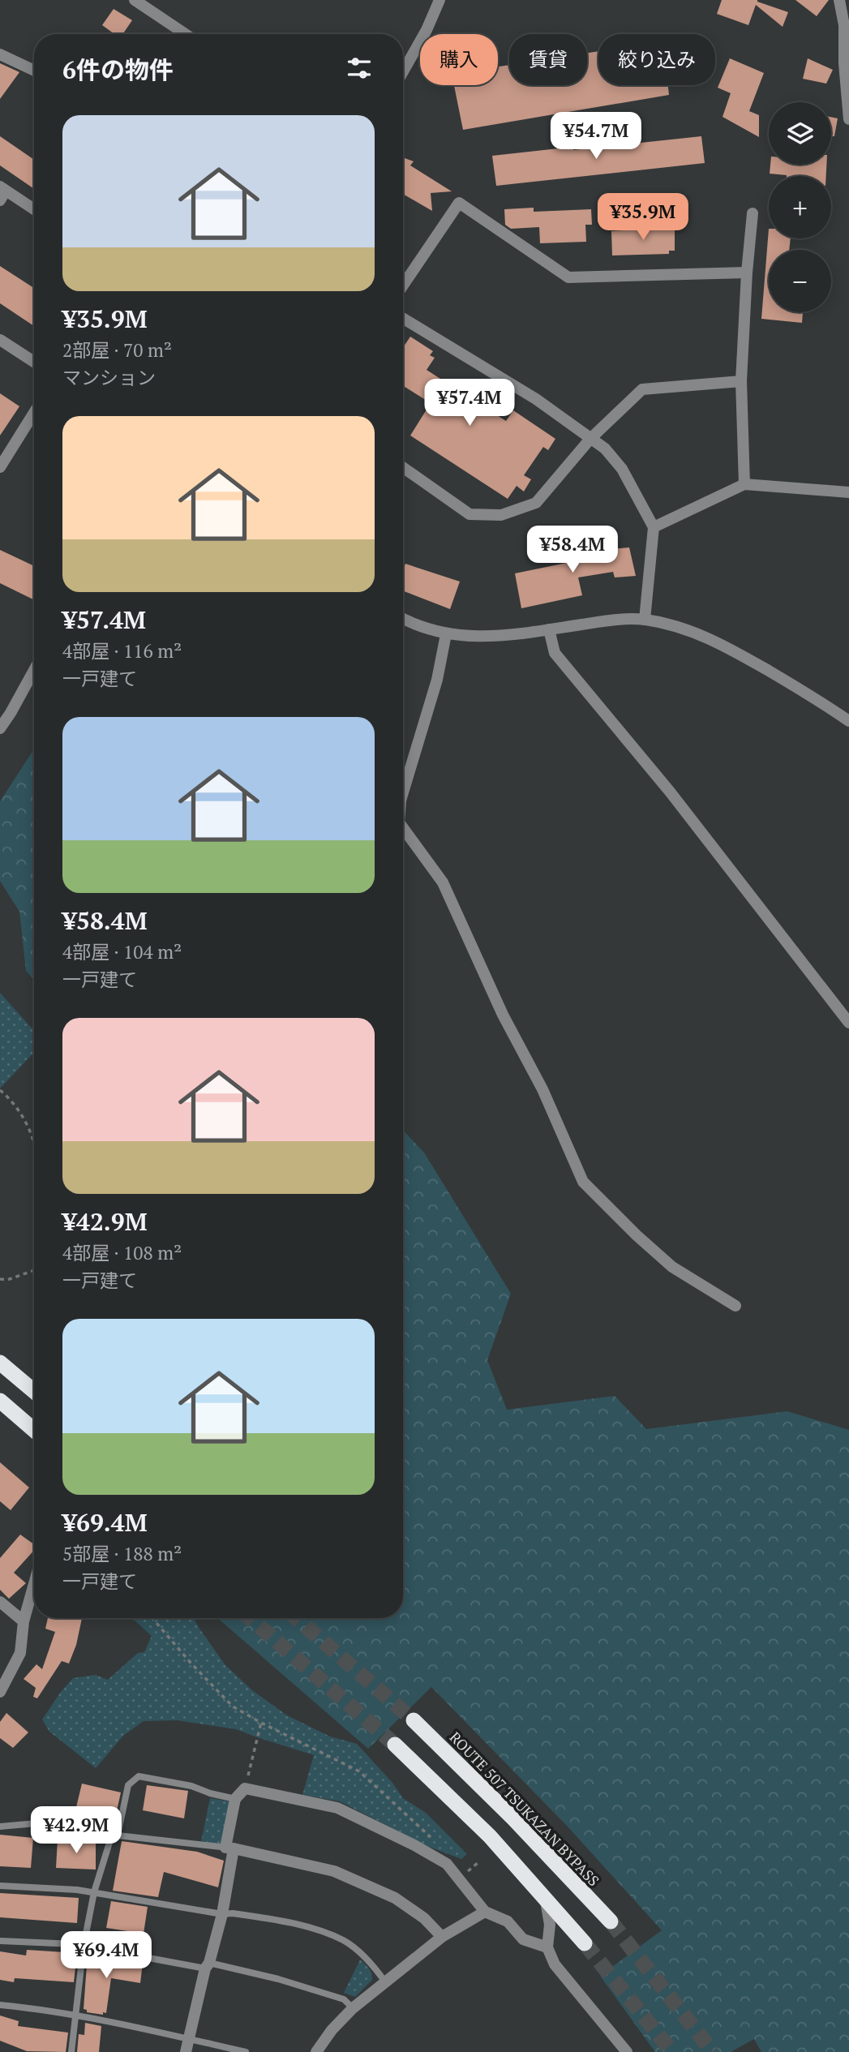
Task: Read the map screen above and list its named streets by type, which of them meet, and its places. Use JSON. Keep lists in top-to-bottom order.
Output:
{
  "streets": {
    "highway": ["ROUTE 507 TSUKAZAN BYPASS"]
  },
  "page": {
    "chip": ["購入", "賃貸", "絞り込み"],
    "heading": "6件の物件",
    "map_buttons": ["+", "−"],
    "list": [
      {
        "name": "¥35.9M",
        "note": "2部屋 · 70 m² · マンション"
      },
      {
        "name": "¥57.4M",
        "note": "4部屋 · 116 m² · 一戸建て"
      },
      {
        "name": "¥58.4M",
        "note": "4部屋 · 104 m² · 一戸建て"
      },
      {
        "name": "¥42.9M",
        "note": "4部屋 · 108 m² · 一戸建て"
      },
      {
        "name": "¥69.4M",
        "note": "5部屋 · 188 m² · 一戸建て"
      }
    ],
    "price": [
      "¥54.7M",
      "¥35.9M",
      "¥57.4M",
      "¥58.4M",
      "¥42.9M",
      "¥69.4M"
    ]
  }
}
